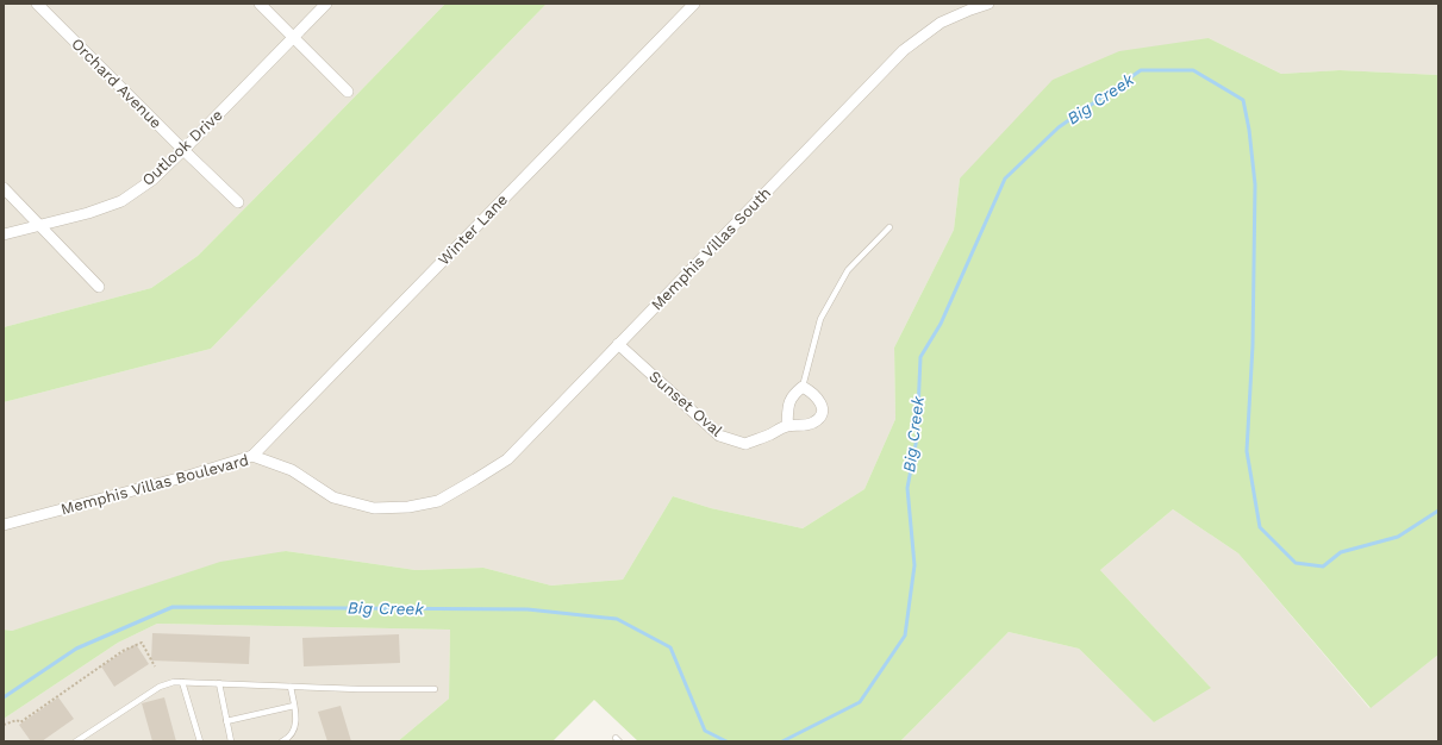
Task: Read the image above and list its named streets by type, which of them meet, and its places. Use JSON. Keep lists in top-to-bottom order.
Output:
{
  "streets": {
    "street": [
      "Orchard Avenue",
      "Outlook Drive",
      "Winter Lane",
      "Memphis Villas South",
      "Sunset Oval",
      "Memphis Villas Boulevard"
    ]
  },
  "crossings": [
    ["Orchard Avenue", "Outlook Drive"],
    ["Winter Lane", "Memphis Villas Boulevard"],
    ["Memphis Villas South", "Sunset Oval"],
    ["Memphis Villas South", "Memphis Villas Boulevard"]
  ],
  "water": ["Big Creek"]
}
